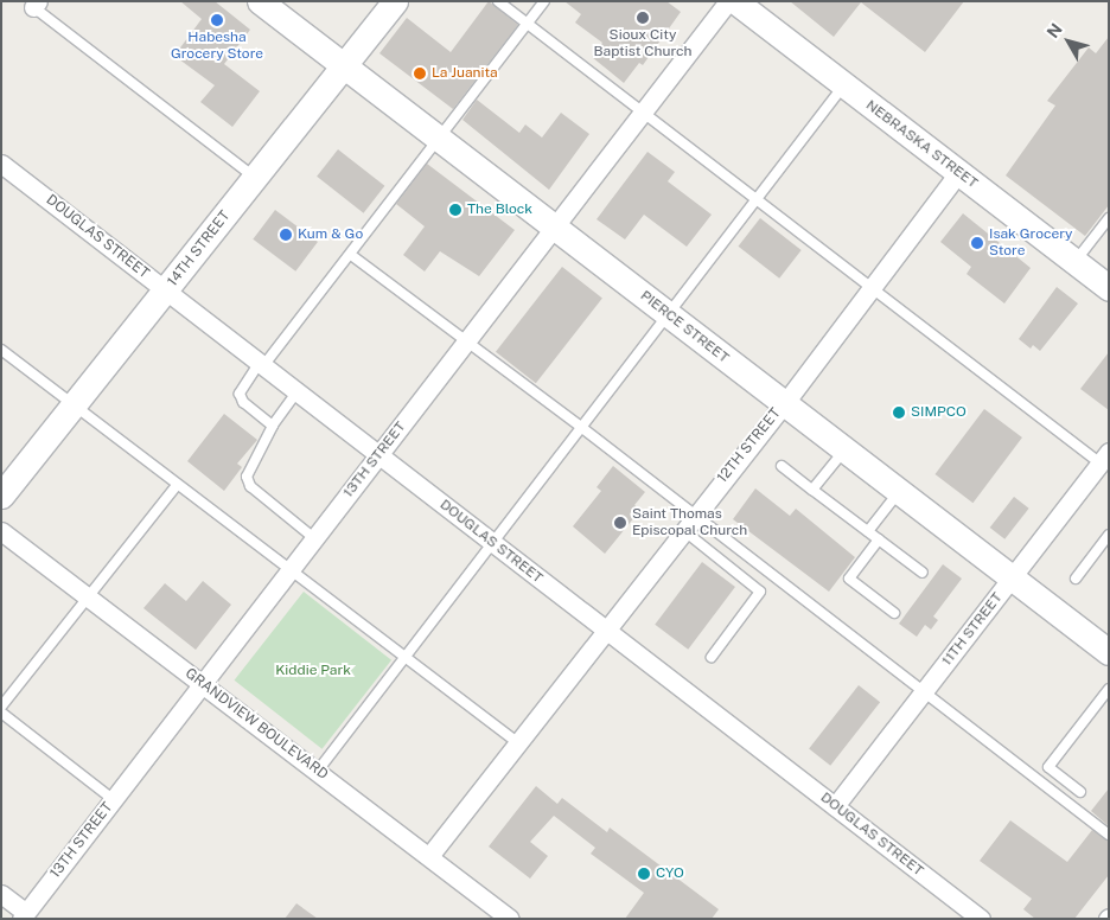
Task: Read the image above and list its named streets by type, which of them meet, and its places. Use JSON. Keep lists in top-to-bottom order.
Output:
{
  "streets": {
    "main road": ["NEBRASKA STREET", "14TH STREET", "PIERCE STREET"],
    "street": [
      "DOUGLAS STREET",
      "12TH STREET",
      "13TH STREET",
      "11TH STREET",
      "GRANDVIEW BOULEVARD"
    ]
  },
  "crossings": [
    ["NEBRASKA STREET", "12TH STREET"],
    ["DOUGLAS STREET", "14TH STREET"],
    ["DOUGLAS STREET", "12TH STREET"],
    ["DOUGLAS STREET", "13TH STREET"],
    ["DOUGLAS STREET", "11TH STREET"],
    ["14TH STREET", "PIERCE STREET"],
    ["PIERCE STREET", "12TH STREET"],
    ["PIERCE STREET", "13TH STREET"],
    ["PIERCE STREET", "11TH STREET"],
    ["12TH STREET", "GRANDVIEW BOULEVARD"],
    ["13TH STREET", "GRANDVIEW BOULEVARD"]
  ],
  "parks": ["Kiddie Park"],
  "places": [
    "Sioux City Baptist Church",
    "Habesha Grocery Store",
    "La Juanita",
    "The Block",
    "Kum & Go",
    "Isak Grocery Store",
    "SIMPCO",
    "Saint Thomas Episcopal Church",
    "CYO"
  ],
  "north": "top left"
}
